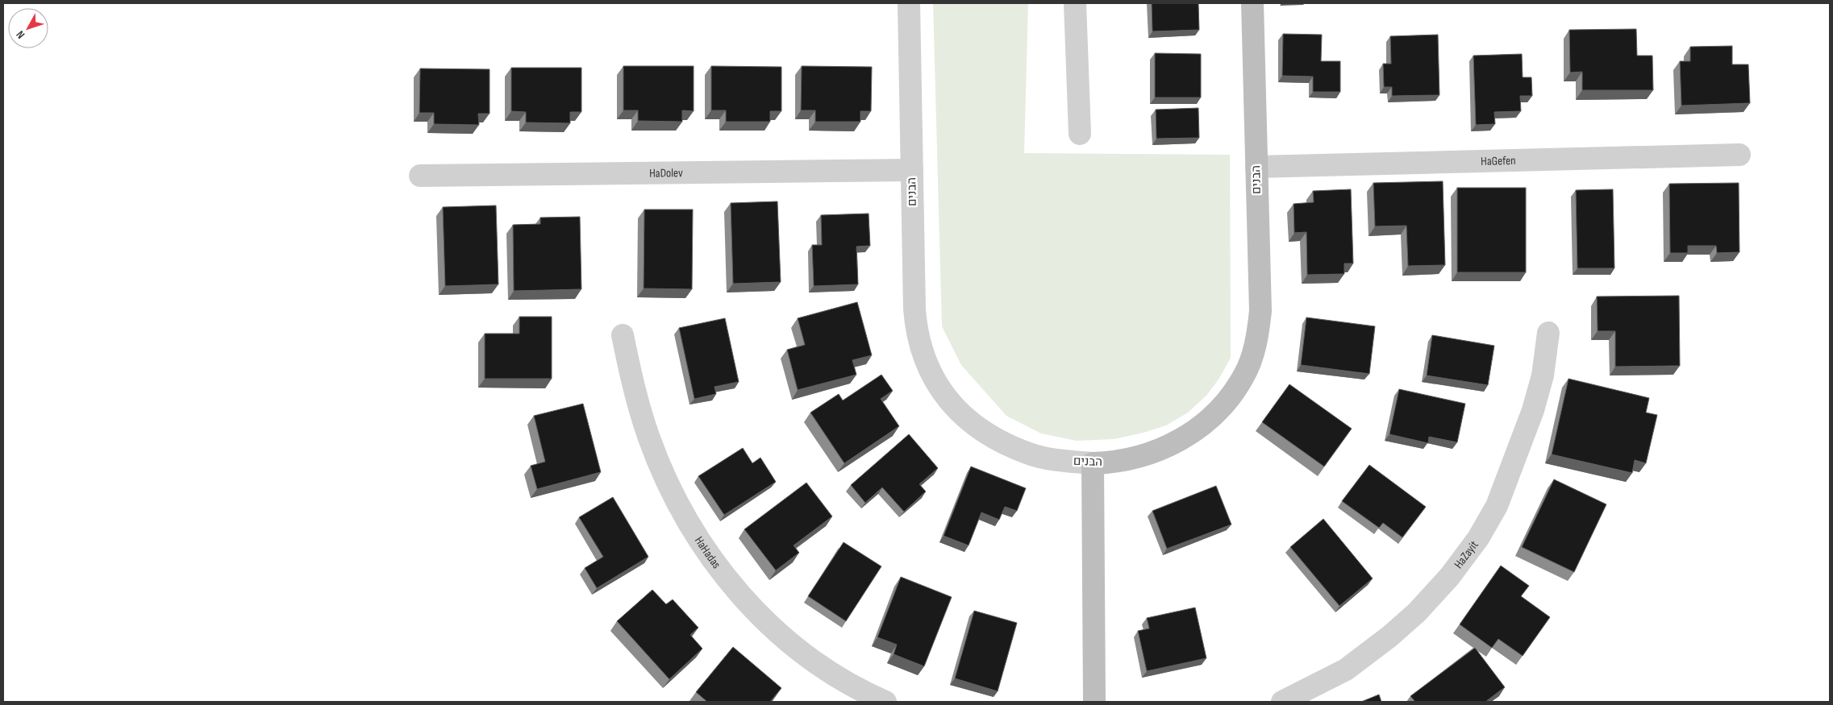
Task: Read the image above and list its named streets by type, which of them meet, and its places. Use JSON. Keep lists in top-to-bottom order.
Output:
{
  "streets": {
    "main road": ["הבנים"],
    "street": [
      "HaGefen",
      "HaDolev",
      "HaHadas",
      "HaZayit"
    ]
  },
  "crossings": [
    ["HaGefen", "הבנים"],
    ["HaDolev", "הבנים"]
  ],
  "north": "bottom left"
}
